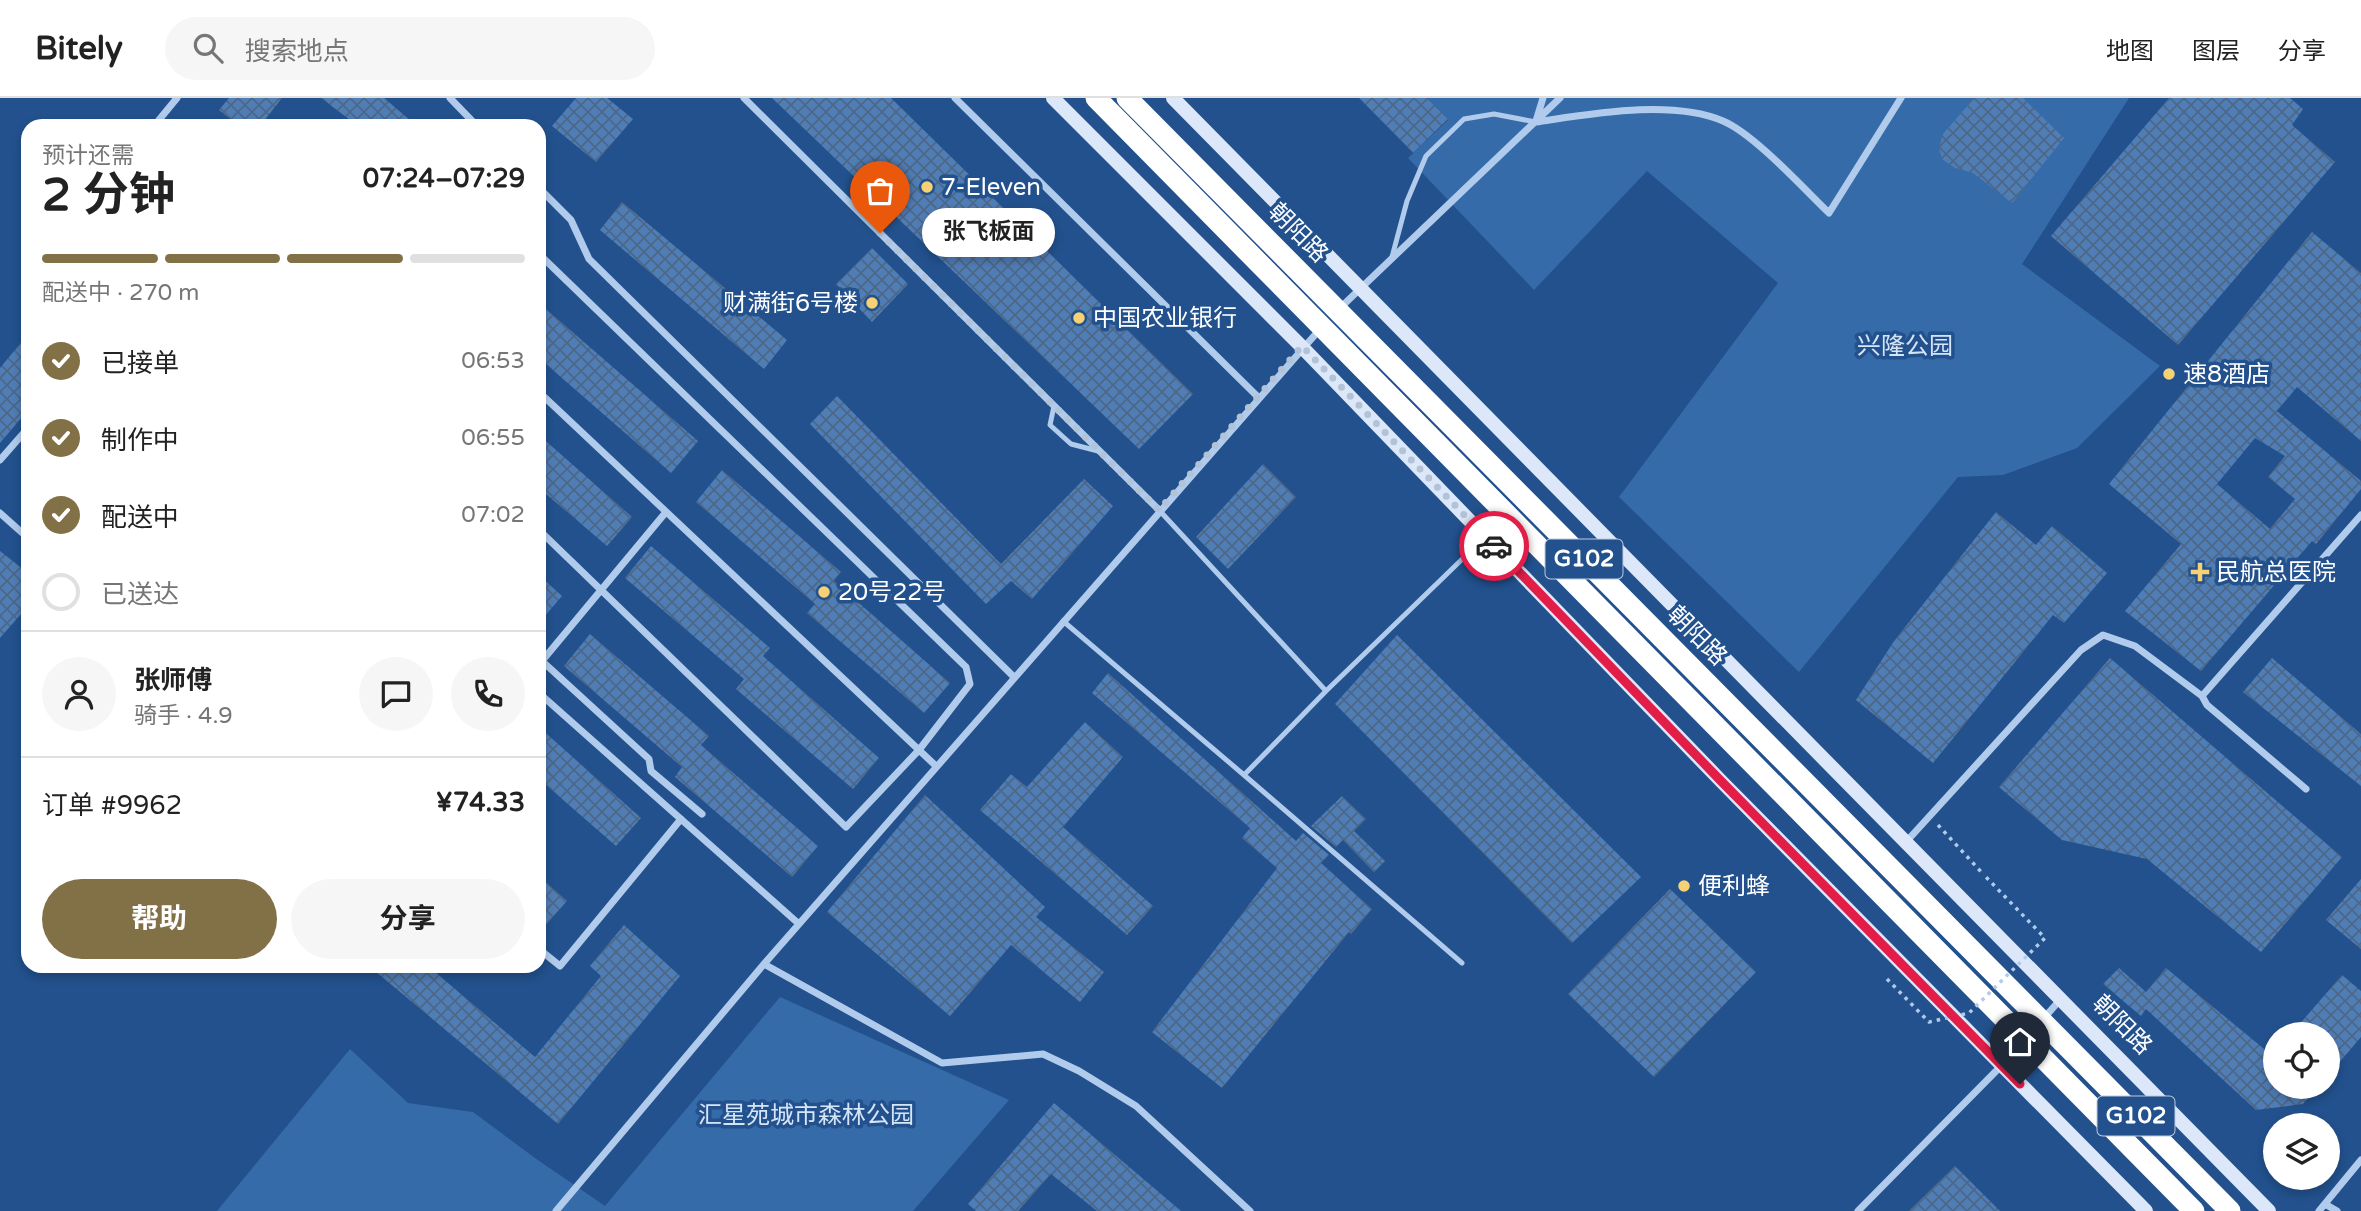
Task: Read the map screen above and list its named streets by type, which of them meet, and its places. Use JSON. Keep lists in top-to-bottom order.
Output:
{
  "streets": {
    "highway": ["朝阳路", "G102"]
  },
  "parks": ["兴隆公园", "汇星苑城市森林公园"],
  "places": {
    "other": [
      "7-Eleven",
      "张飞板面",
      "财满街6号楼",
      "中国农业银行",
      "速8酒店",
      "20号22号",
      "便利蜂"
    ],
    "health": ["民航总医院"]
  },
  "page": {
    "header": "Bitely",
    "search": "搜索地点",
    "nav": ["地图", "图层", "分享"],
    "heading": ["2 分钟", "预计还需", "07:24–07:29"],
    "panel": [
      "张师傅",
      "骑手 · 4.9",
      "订单 #9962",
      "¥74.33"
    ],
    "bubble": "张飞板面",
    "bar": "配送中 · 270 m",
    "list": [
      ["已接单", "06:53"],
      ["制作中", "06:55"],
      ["配送中", "07:02"],
      "已送达"
    ],
    "buttons": ["帮助", "分享"]
  }
}
